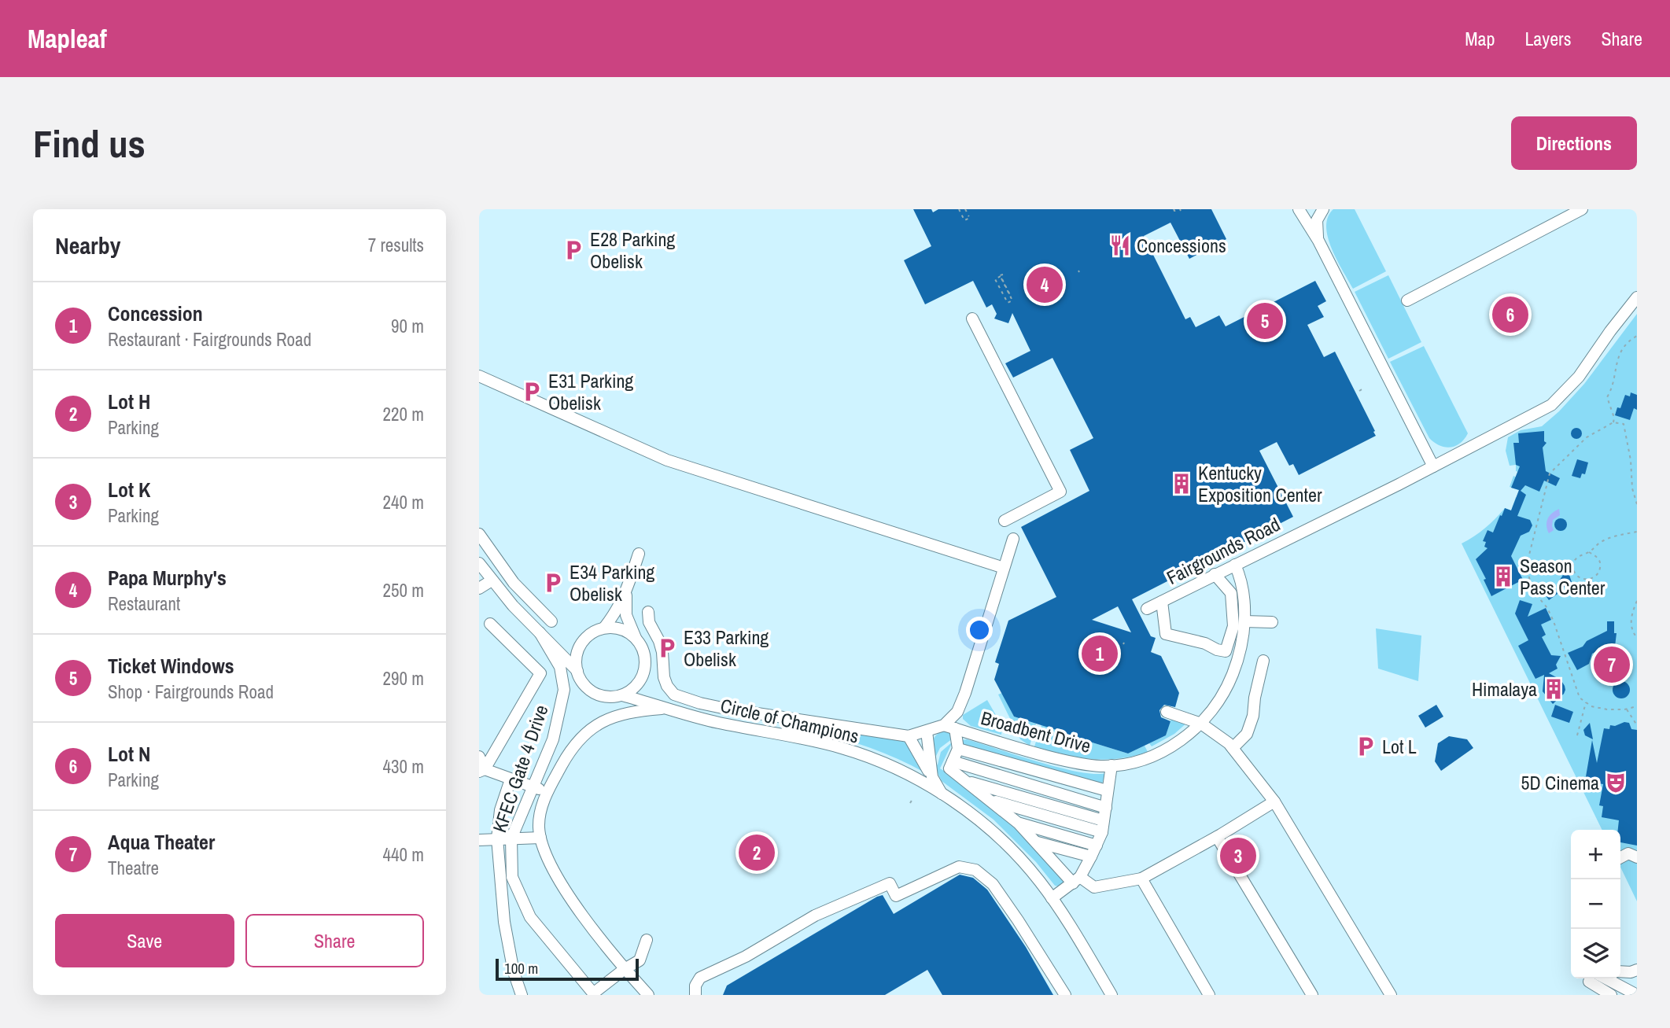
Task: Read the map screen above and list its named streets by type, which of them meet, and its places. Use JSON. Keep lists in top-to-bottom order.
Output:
{
  "streets": {
    "street": [
      "Fairgrounds Road",
      "Circle of Champions",
      "Broadbent Drive",
      "KFEC Gate 4 Drive"
    ]
  },
  "crossings": [
    ["Fairgrounds Road", "Broadbent Drive"]
  ],
  "places": {
    "restaurant": ["Concessions"],
    "parking": [
      "E28 Parking Obelisk",
      "E31 Parking Obelisk",
      "E34 Parking Obelisk",
      "E33 Parking Obelisk",
      "Lot L"
    ],
    "building": ["Kentucky Exposition Center", "Season Pass Center", "Himalaya"],
    "theatre": ["5D Cinema"]
  },
  "scale_bar": "100 m",
  "page": {
    "header": "Mapleaf",
    "nav": ["Map", "Layers", "Share"],
    "buttons": [
      "Directions",
      ["Save", "Share"]
    ],
    "title": "Find us",
    "heading": ["Nearby", "7 results"],
    "pins": [
      "4",
      "6",
      "5",
      "1",
      "7",
      "2",
      "3"
    ],
    "list": [
      {
        "mark": "1",
        "name": "Concession",
        "note": "Restaurant · Fairgrounds Road",
        "value": "90 m"
      },
      {
        "mark": "2",
        "name": "Lot H",
        "note": "Parking",
        "value": "220 m"
      },
      {
        "mark": "3",
        "name": "Lot K",
        "note": "Parking",
        "value": "240 m"
      },
      {
        "mark": "4",
        "name": "Papa Murphy's",
        "note": "Restaurant",
        "value": "250 m"
      },
      {
        "mark": "5",
        "name": "Ticket Windows",
        "note": "Shop · Fairgrounds Road",
        "value": "290 m"
      },
      {
        "mark": "6",
        "name": "Lot N",
        "note": "Parking",
        "value": "430 m"
      },
      {
        "mark": "7",
        "name": "Aqua Theater",
        "note": "Theatre",
        "value": "440 m"
      }
    ],
    "map_buttons": ["+", "−"],
    "scale": "100 m"
  }
}
